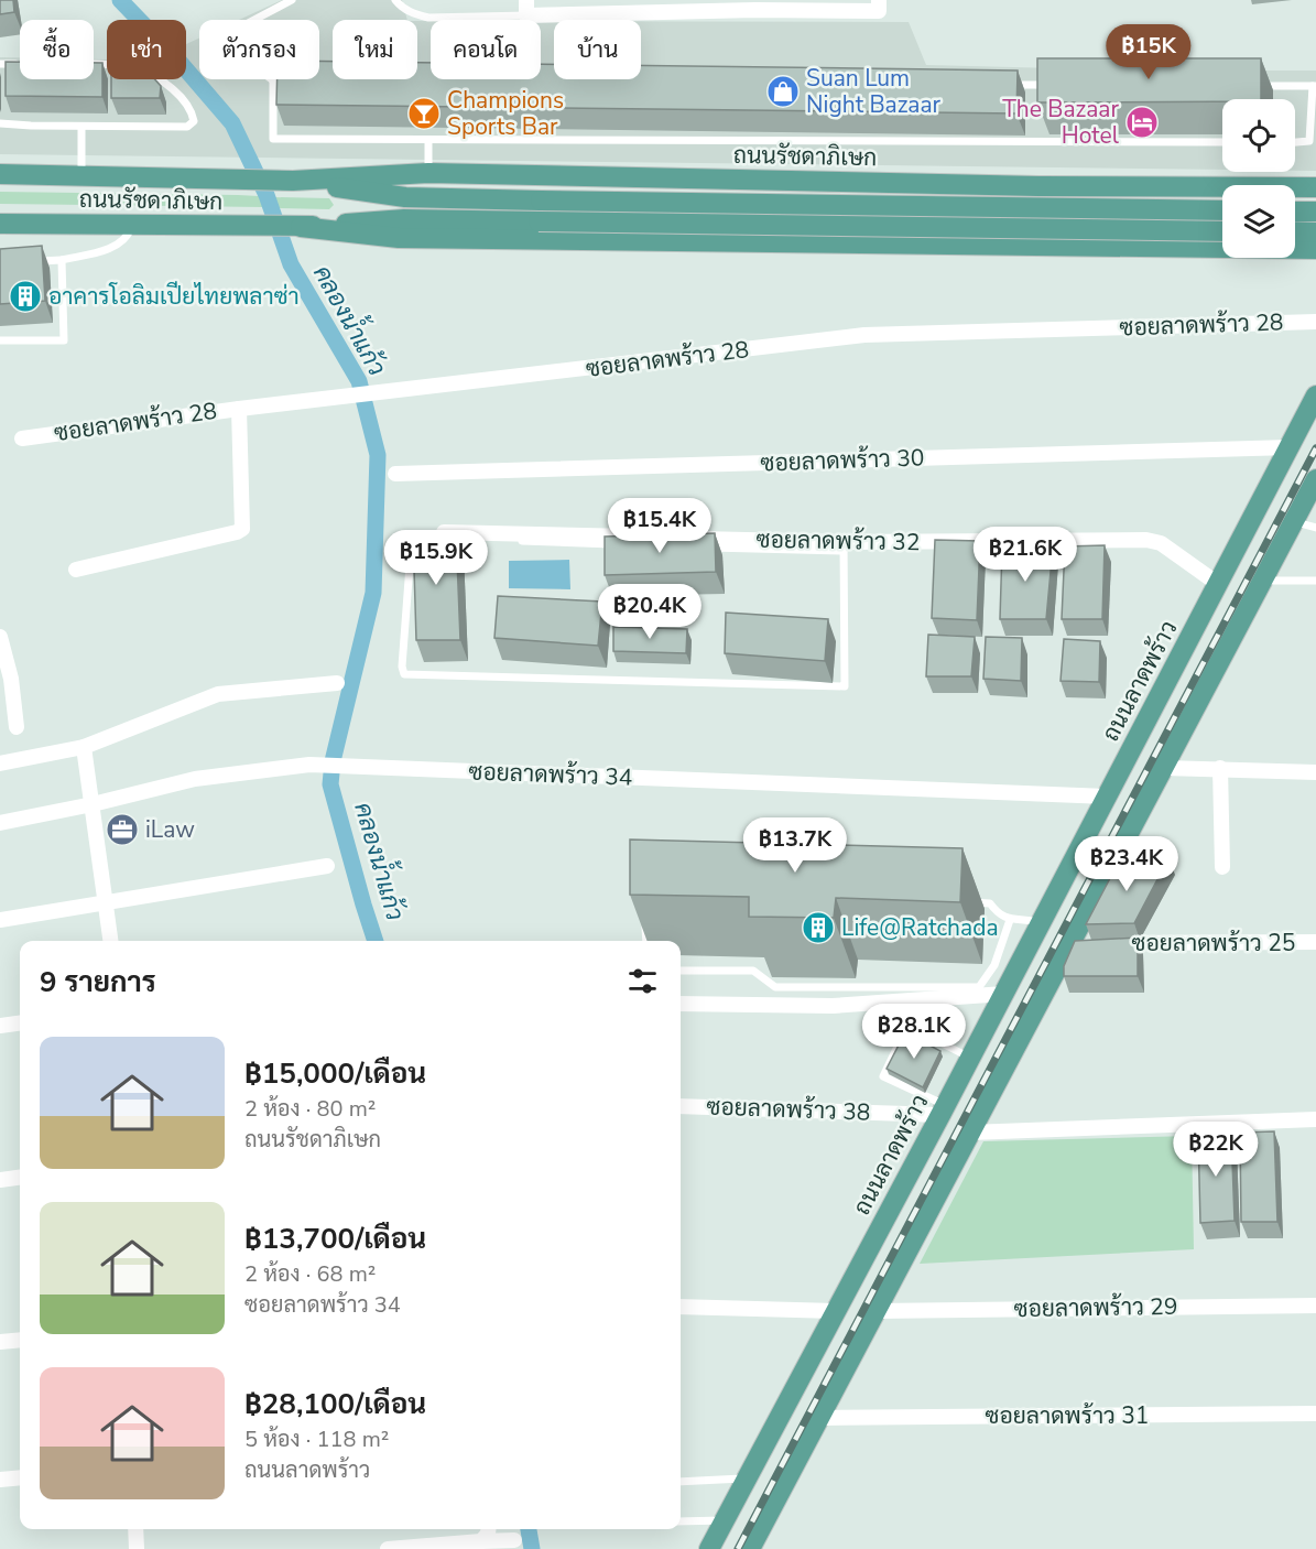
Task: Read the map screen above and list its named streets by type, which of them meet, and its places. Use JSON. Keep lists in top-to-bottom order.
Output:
{
  "streets": {
    "main road": ["ถนนรัชดาภิเษก", "ถนนลาดพร้าว"],
    "street": [
      "ซอยลาดพร้าว 28",
      "ซอยลาดพร้าว 30",
      "ซอยลาดพร้าว 32",
      "ซอยลาดพร้าว 34",
      "ซอยลาดพร้าว 25",
      "ซอยลาดพร้าว 38",
      "ซอยลาดพร้าว 29",
      "ซอยลาดพร้าว 31"
    ]
  },
  "crossings": [
    ["ซอยลาดพร้าว 30", "ถนนลาดพร้าว"],
    ["ซอยลาดพร้าว 32", "ถนนลาดพร้าว"],
    ["ถนนลาดพร้าว", "ซอยลาดพร้าว 34"],
    ["ถนนลาดพร้าว", "ซอยลาดพร้าว 38"]
  ],
  "water": ["คลองน้ำแก้ว"],
  "places": {
    "shop": ["Suan Lum Night Bazaar"],
    "bar": ["Champions Sports Bar"],
    "hotel": ["The Bazaar Hotel"],
    "building": ["อาคารโอลิมเปียไทยพลาซ่า", "Life@Ratchada"],
    "office": ["iLaw"]
  },
  "page": {
    "chip": [
      "ซื้อ",
      "เช่า",
      "ตัวกรอง",
      "ใหม่",
      "คอนโด",
      "บ้าน"
    ],
    "price": [
      "฿15K",
      "฿15.4K",
      "฿21.6K",
      "฿15.9K",
      "฿20.4K",
      "฿13.7K",
      "฿23.4K",
      "฿28.1K",
      "฿22K"
    ],
    "heading": "9 รายการ",
    "list": [
      {
        "name": "฿15,000/เดือน",
        "note": "2 ห้อง · 80 m² · ถนนรัชดาภิเษก"
      },
      {
        "name": "฿13,700/เดือน",
        "note": "2 ห้อง · 68 m² · ซอยลาดพร้าว 34"
      },
      {
        "name": "฿28,100/เดือน",
        "note": "5 ห้อง · 118 m² · ถนนลาดพร้าว"
      }
    ]
  }
}
